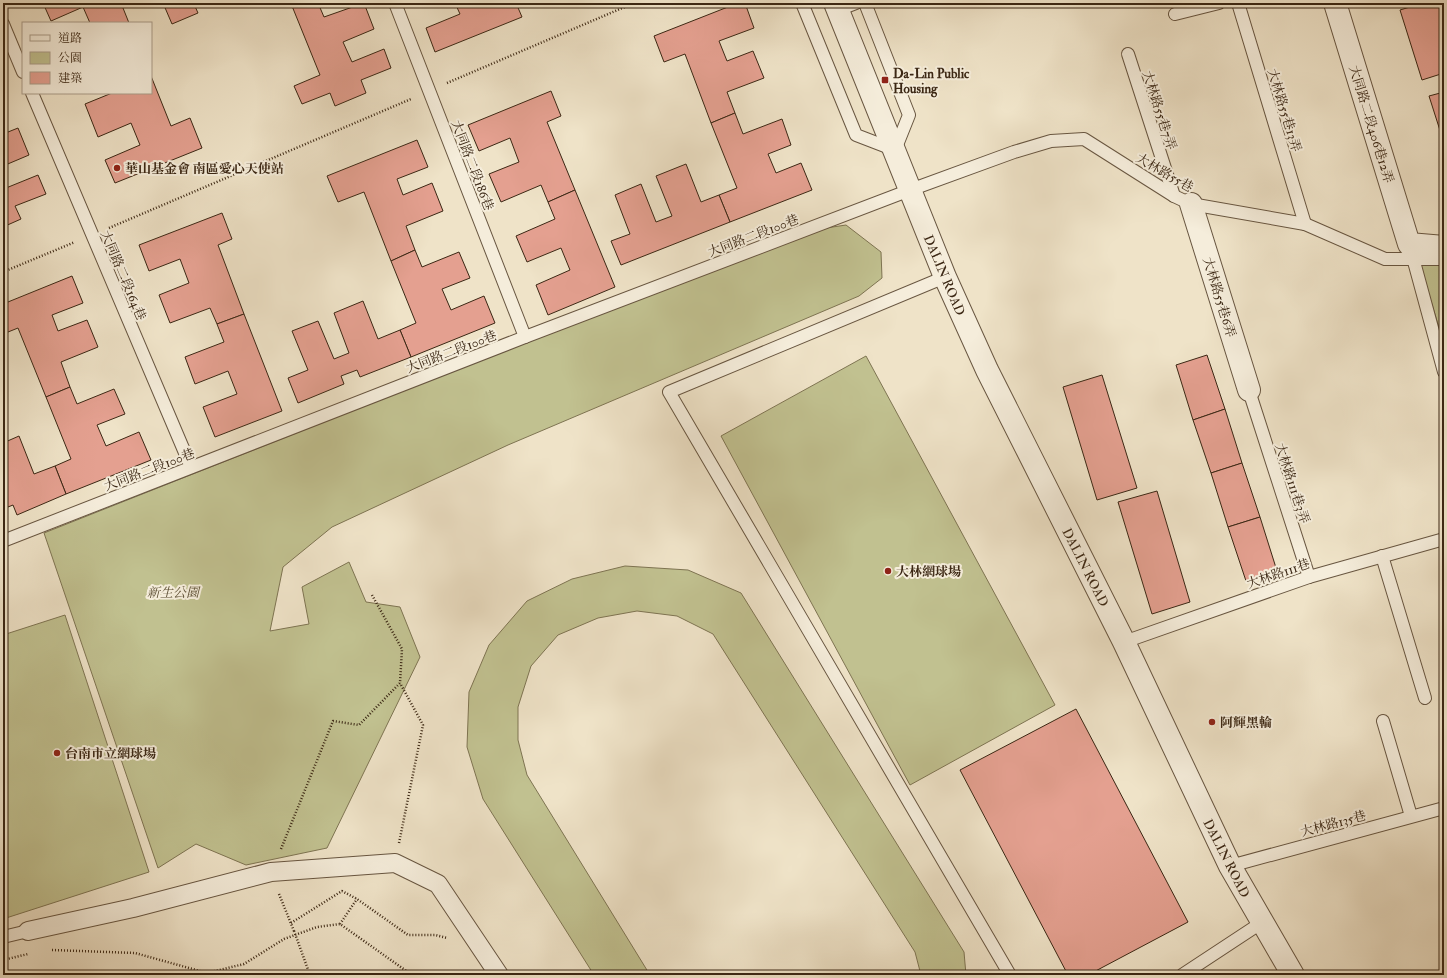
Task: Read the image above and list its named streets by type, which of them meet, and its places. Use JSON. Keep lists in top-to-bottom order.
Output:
{
  "streets": {
    "street": ["大同路二段406巷12弄", "DALIN ROAD", "大林路55巷6弄"],
    "lane": [
      "大林路55巷7弄",
      "大林路55巷13弄",
      "大同路二段186巷",
      "大林路55巷",
      "大同路二段100巷",
      "大同路二段164巷",
      "大林路111巷3弄",
      "大林路111巷",
      "大林路135巷"
    ]
  },
  "crossings": [
    ["大林路55巷7弄", "大林路55巷"],
    ["大林路55巷7弄", "大林路55巷6弄"],
    ["大林路55巷13弄", "大林路55巷"],
    ["大同路二段406巷12弄", "大林路55巷"],
    ["大同路二段186巷", "大同路二段100巷"],
    ["大林路55巷", "大同路二段100巷"],
    ["大林路55巷", "DALIN ROAD"],
    ["大林路55巷", "大林路55巷6弄"],
    ["大同路二段100巷", "大同路二段164巷"],
    ["大同路二段100巷", "DALIN ROAD"],
    ["DALIN ROAD", "大林路111巷"],
    ["DALIN ROAD", "大林路135巷"],
    ["大林路55巷6弄", "大林路111巷3弄"],
    ["大林路111巷3弄", "大林路111巷"]
  ],
  "parks": ["新生公園"],
  "places": {
    "transit": ["Da-Lin Public Housing"],
    "other": [
      "華山基金會 南區愛心天使站",
      "大林網球場",
      "阿輝黑輪",
      "台南市立網球場"
    ]
  },
  "legend": ["道路", "公園", "建築"]
}
